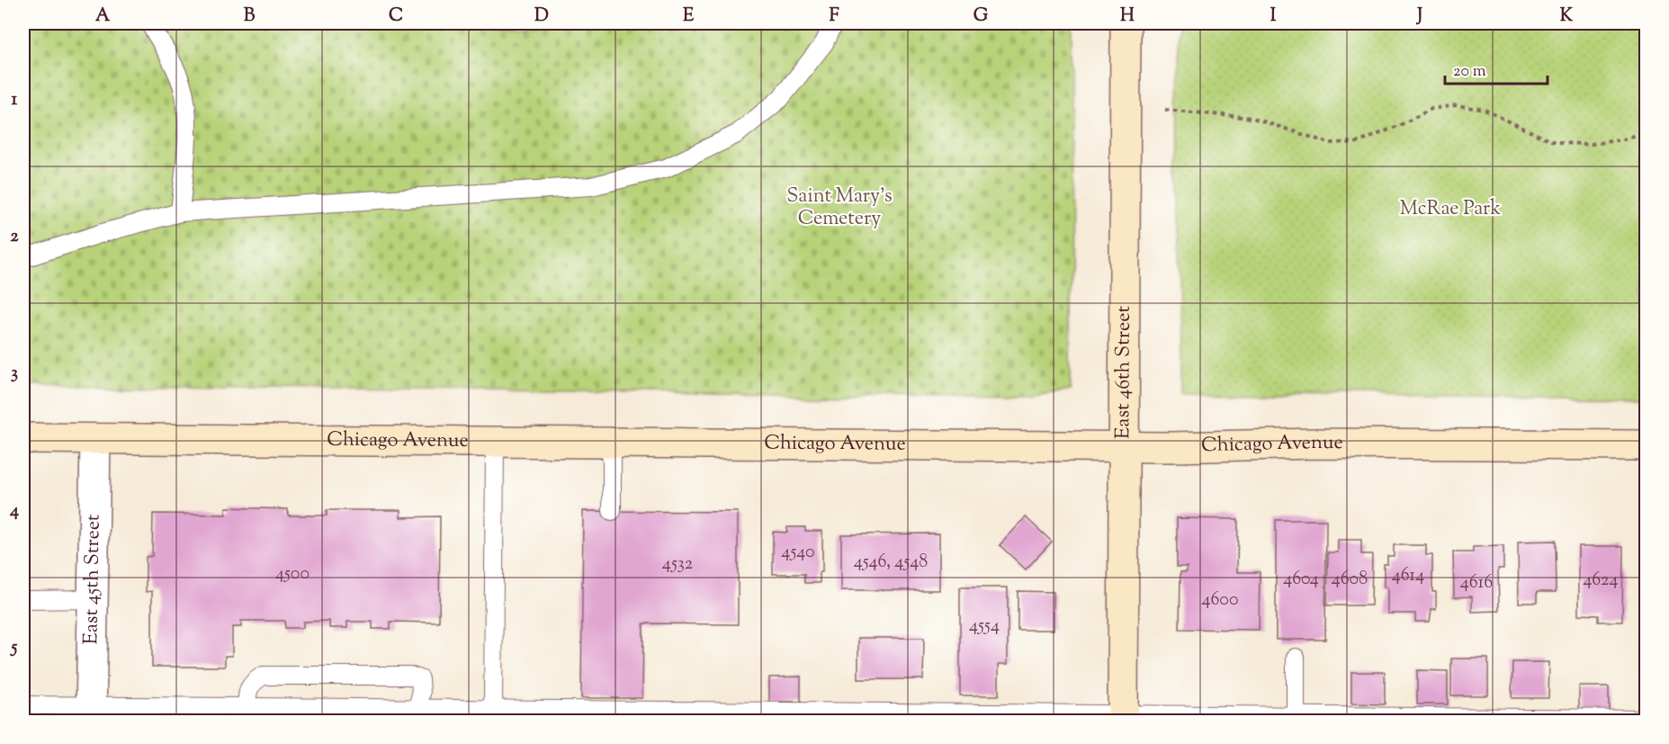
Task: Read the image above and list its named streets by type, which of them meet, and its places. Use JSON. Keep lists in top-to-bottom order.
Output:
{
  "streets": {
    "street": ["East 46th Street", "Chicago Avenue", "East 45th Street"]
  },
  "crossings": [
    ["East 46th Street", "Chicago Avenue"],
    ["Chicago Avenue", "East 45th Street"]
  ],
  "parks": ["Saint Mary's Cemetery", "McRae Park"],
  "house_numbers": [
    "4540",
    "4546, 4548",
    "4532",
    "4500",
    "4614",
    "4604",
    "4608",
    "4624",
    "4616",
    "4600",
    "4554"
  ],
  "scale_bar": "20 m",
  "grid": {
    "columns": [
      "A",
      "B",
      "C",
      "D",
      "E",
      "F",
      "G",
      "H",
      "I",
      "J",
      "K"
    ],
    "rows": [
      "1",
      "2",
      "3",
      "4",
      "5"
    ]
  }
}
